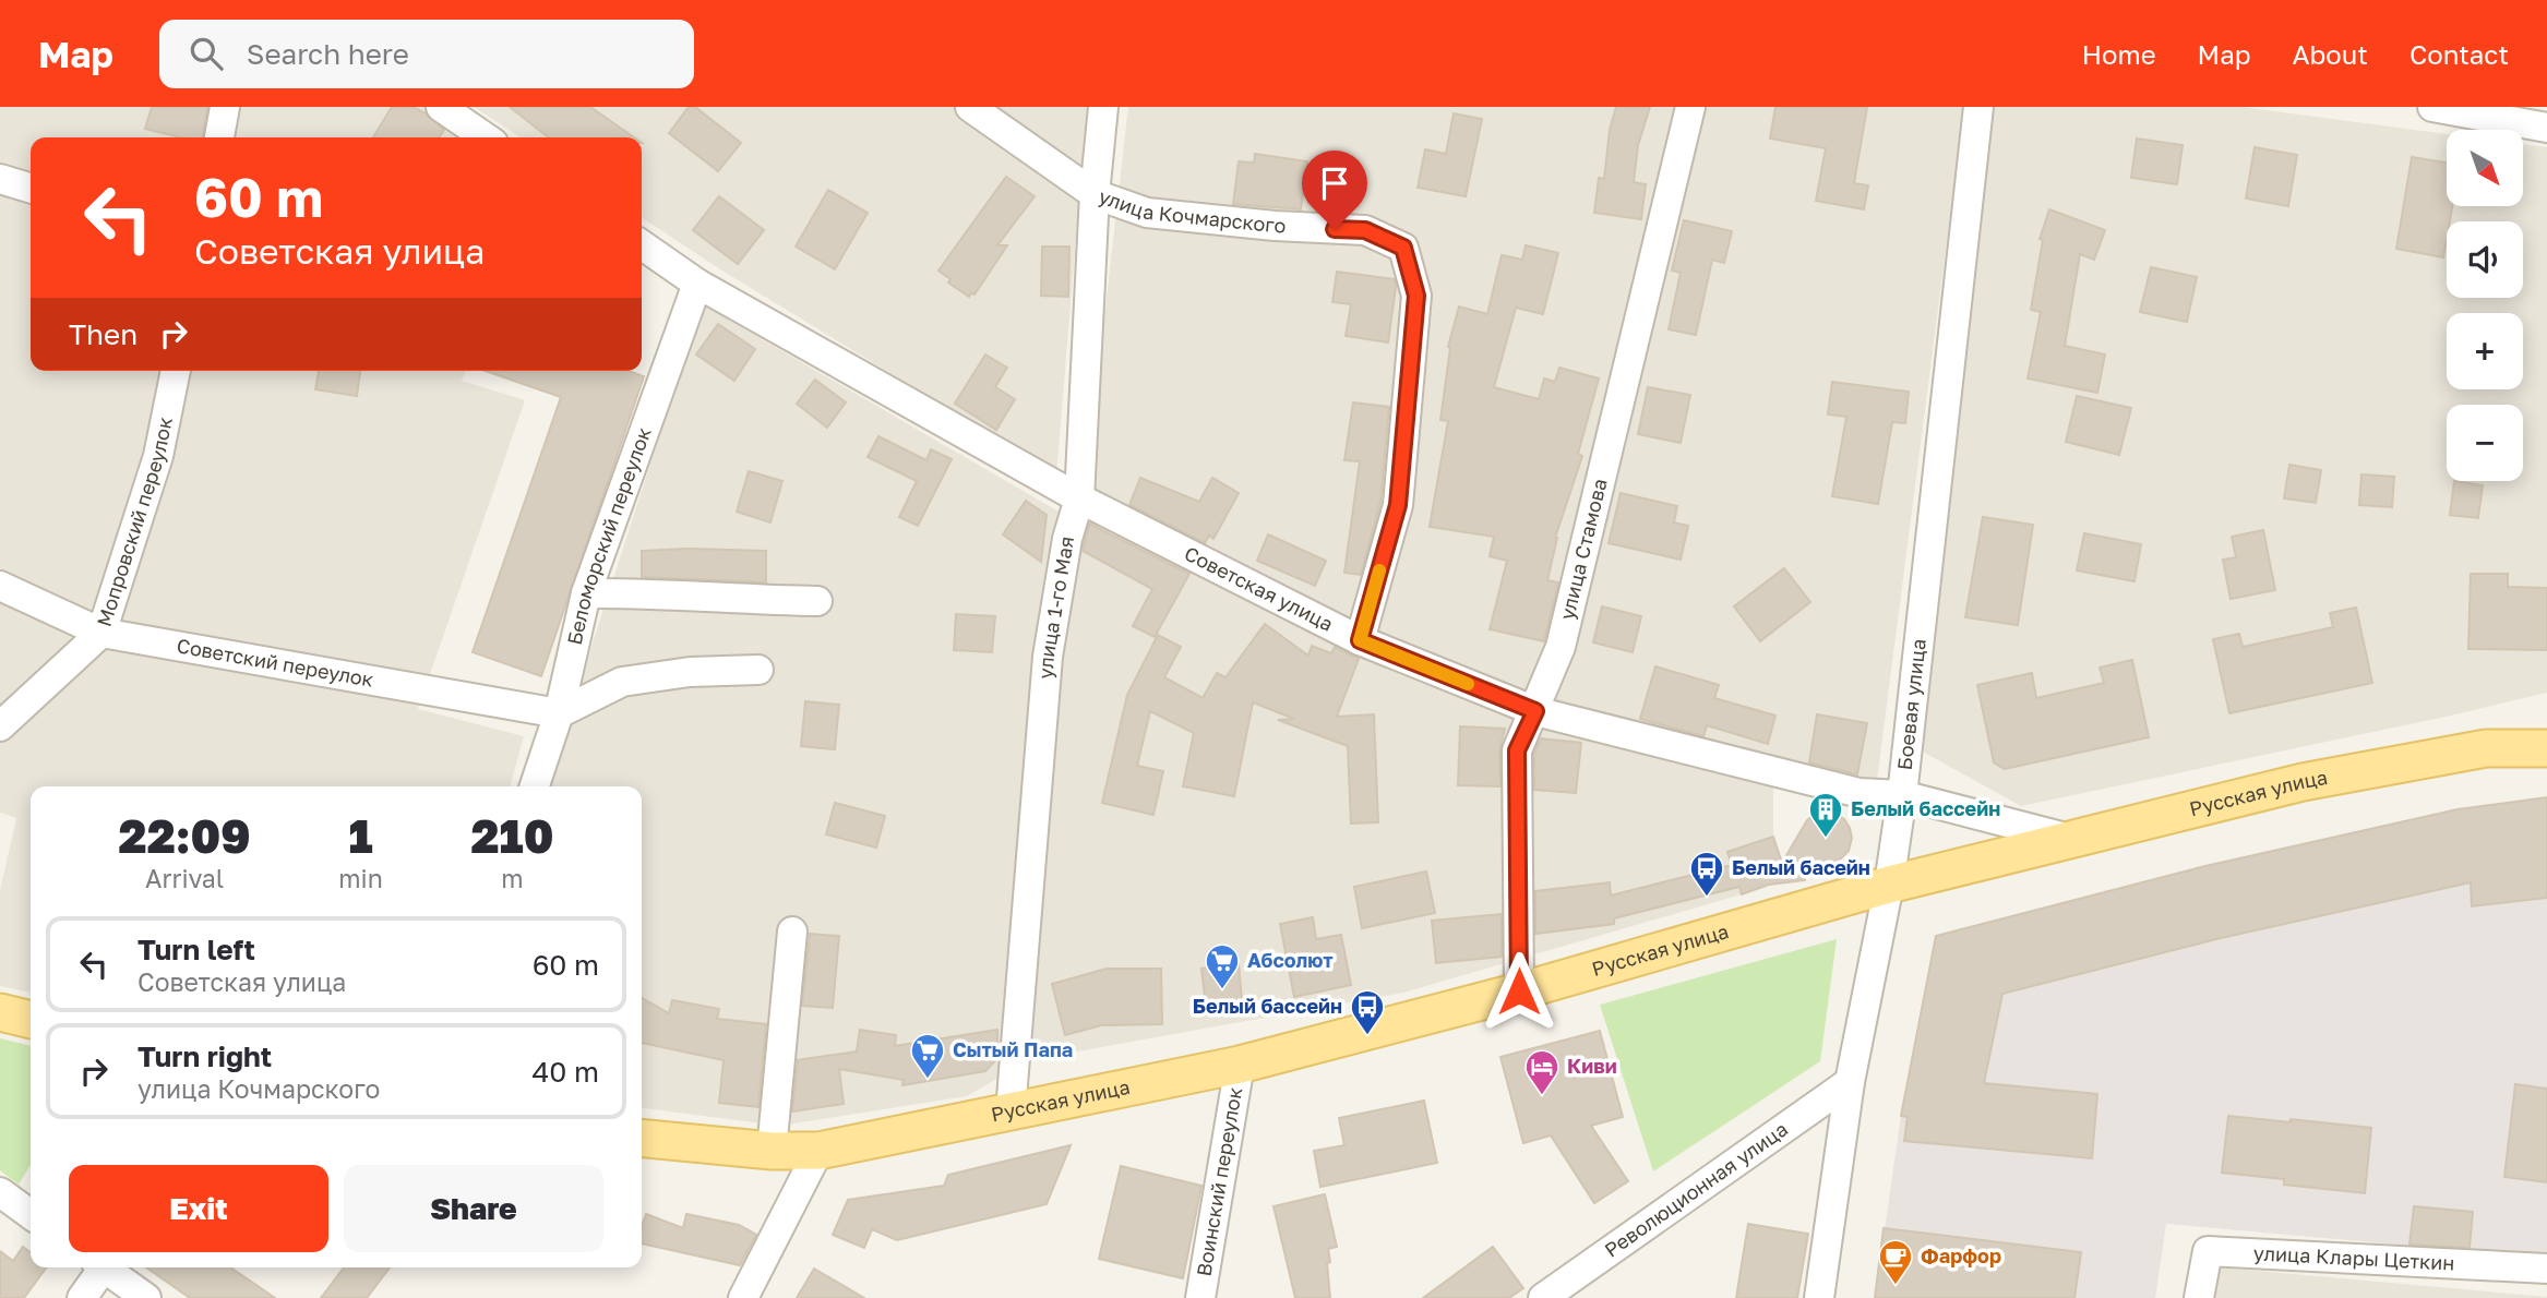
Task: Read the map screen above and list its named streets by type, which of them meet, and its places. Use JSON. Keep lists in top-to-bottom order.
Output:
{
  "streets": {
    "main road": ["Русская улица"],
    "street": [
      "улица Кочмарского",
      "Мопровский переулок",
      "Беломорский переулок",
      "улица Стамова",
      "Советская улица",
      "улица 1-го Мая",
      "Советский переулок",
      "Боевая улица",
      "Воинский переулок",
      "Революционная улица",
      "улица Клары Цеткин"
    ]
  },
  "crossings": [
    ["улица Кочмарского", "Советская улица"],
    ["улица Кочмарского", "улица 1-го Мая"],
    ["Мопровский переулок", "Советский переулок"],
    ["Беломорский переулок", "Советская улица"],
    ["Беломорский переулок", "Советский переулок"],
    ["улица Стамова", "Советская улица"],
    ["улица Стамова", "Русская улица"],
    ["Советская улица", "улица 1-го Мая"],
    ["Советская улица", "Боевая улица"],
    ["Советская улица", "Русская улица"],
    ["улица 1-го Мая", "Русская улица"],
    ["Боевая улица", "Русская улица"],
    ["Боевая улица", "Революционная улица"],
    ["Русская улица", "Воинский переулок"]
  ],
  "places": {
    "building": ["Белый баcсейн"],
    "bus stop": ["Белый басейн", "Белый бассейн"],
    "supermarket": ["Абсолют", "Сытый Папа"],
    "hotel": ["Киви"],
    "cafe": ["Фарфор"]
  },
  "north": "bottom right",
  "page": {
    "header": "Map",
    "search": "Search here",
    "nav": [
      "Home",
      "Map",
      "About",
      "Contact"
    ],
    "map_buttons": ["+", "−"],
    "turn": ["60 m", "Советская улица"],
    "then": "Then",
    "eta": [
      "22:09",
      "Arrival",
      "1",
      "min",
      "210",
      "m"
    ],
    "list": [
      {
        "name": "Turn left",
        "note": "Советская улица",
        "value": "60 m"
      },
      {
        "name": "Turn right",
        "note": "улица Кочмарского",
        "value": "40 m"
      }
    ],
    "buttons": ["Exit", "Share"]
  }
}
